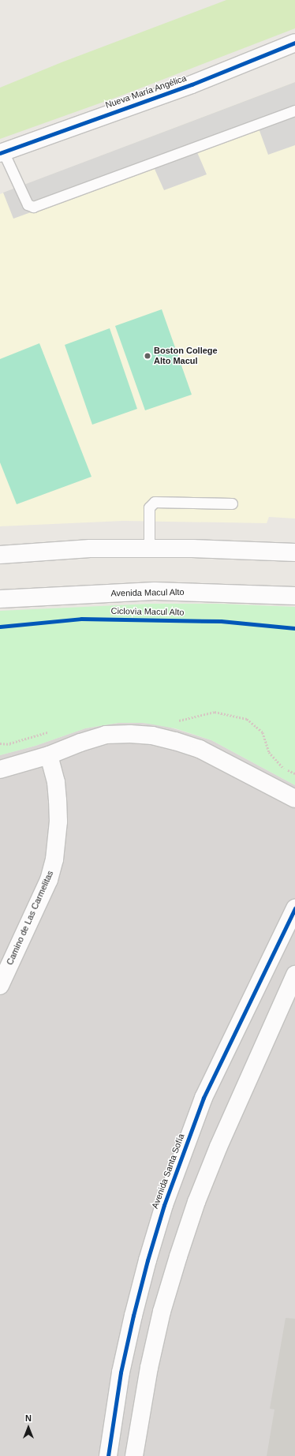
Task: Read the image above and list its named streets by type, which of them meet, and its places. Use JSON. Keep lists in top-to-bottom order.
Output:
{
  "streets": {
    "street": [
      "Nueva María Angélica",
      "Avenida Macul Alto",
      "Camino de Las Carmelitas",
      "Avenida Santa Sofía"
    ],
    "cycle path": ["Ciclovìa Macul Alto"]
  },
  "places": ["Boston College Alto Macul"],
  "north": "top"
}
